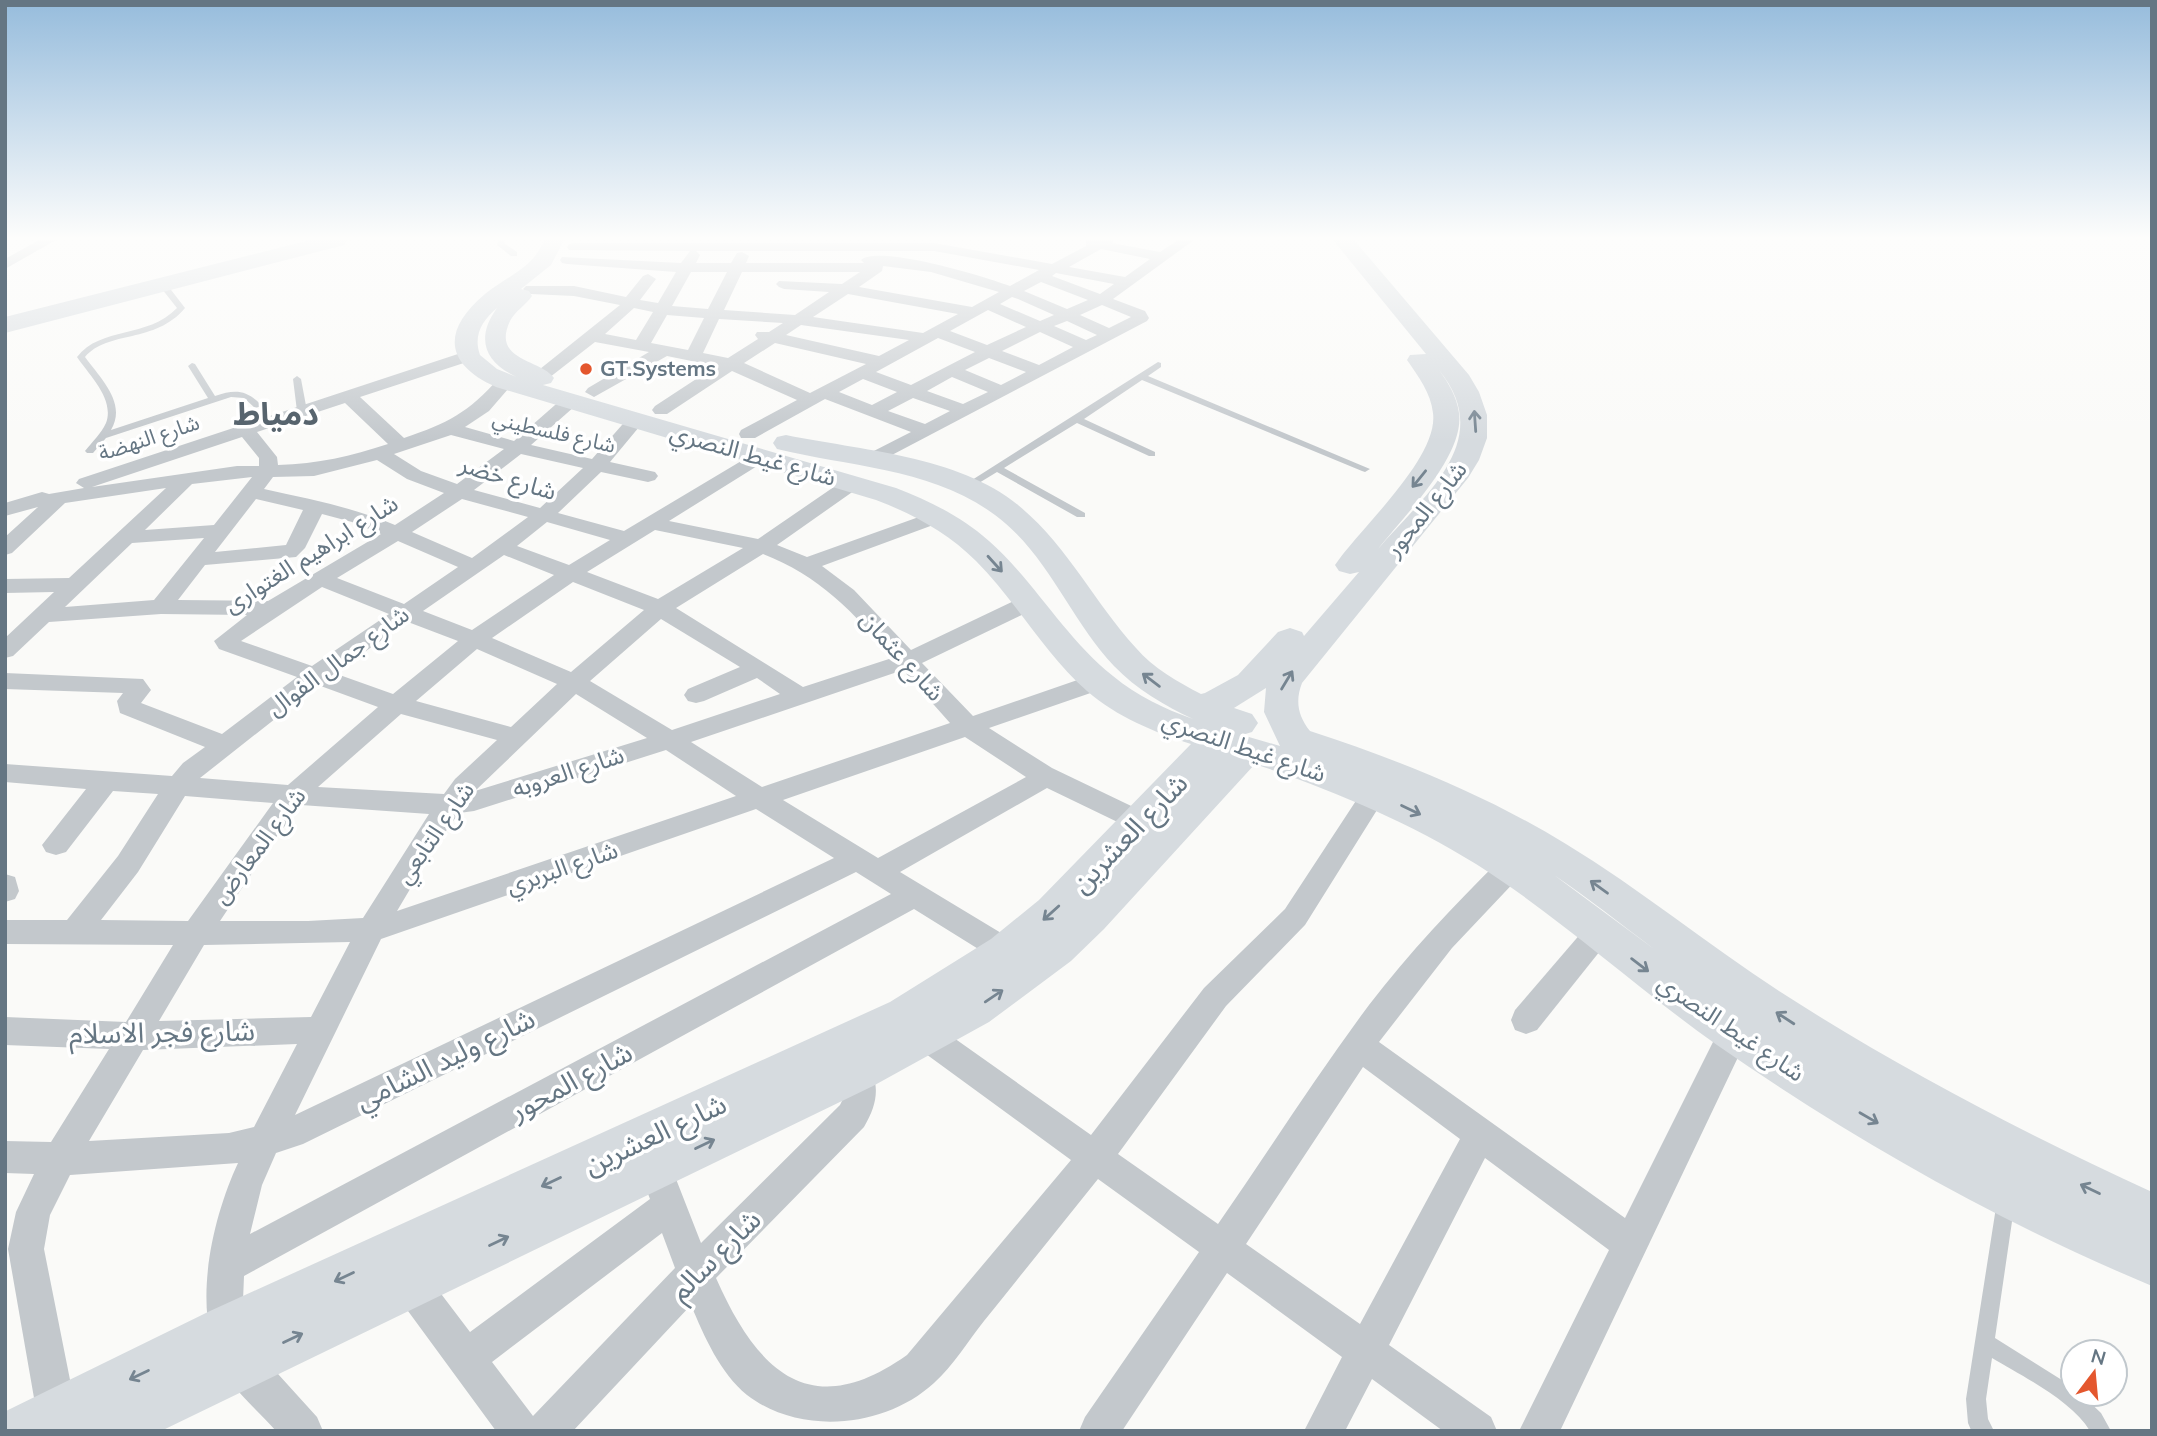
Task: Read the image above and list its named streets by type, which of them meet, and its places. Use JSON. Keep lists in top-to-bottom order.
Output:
{
  "streets": {
    "main road": ["شارع غيط النصري", "شارع المحور", "شارع العشرين"],
    "street": [
      "شارع فلسطيني",
      "شارع النهضة",
      "شارع خضر",
      "شارع ابراهيم الغتوارى",
      "شارع عثمان",
      "شارع جمال الفوال",
      "شارع العروبه",
      "شارع التابعي",
      "شارع المعارض",
      "شارع البربري",
      "شارع فجر الاسلام",
      "شارع وليد الشامي",
      "شارع سالم"
    ]
  },
  "crossings": [
    ["شارع فلسطيني", "شارع ابراهيم الغتوارى"],
    ["شارع فلسطيني", "شارع جمال الفوال"],
    ["شارع النهضة", "شارع غيط النصري"],
    ["شارع غيط النصري", "شارع المحور"],
    ["شارع غيط النصري", "شارع ابراهيم الغتوارى"],
    ["شارع غيط النصري", "شارع جمال الفوال"],
    ["شارع غيط النصري", "شارع العروبه"],
    ["شارع غيط النصري", "شارع التابعي"],
    ["شارع غيط النصري", "شارع العشرين"],
    ["شارع غيط النصري", "شارع المعارض"],
    ["شارع غيط النصري", "شارع البربري"],
    ["شارع خضر", "شارع ابراهيم الغتوارى"],
    ["شارع خضر", "شارع جمال الفوال"],
    ["شارع خضر", "شارع المعارض"],
    ["شارع المحور", "شارع التابعي"],
    ["شارع المحور", "شارع العشرين"],
    ["شارع ابراهيم الغتوارى", "شارع جمال الفوال"],
    ["شارع ابراهيم الغتوارى", "شارع التابعي"],
    ["شارع ابراهيم الغتوارى", "شارع المعارض"],
    ["شارع عثمان", "شارع العروبه"],
    ["شارع عثمان", "شارع التابعي"],
    ["شارع عثمان", "شارع العشرين"],
    ["شارع عثمان", "شارع المعارض"],
    ["شارع عثمان", "شارع البربري"],
    ["شارع عثمان", "شارع وليد الشامي"],
    ["شارع جمال الفوال", "شارع العروبه"],
    ["شارع جمال الفوال", "شارع البربري"],
    ["شارع العروبه", "شارع التابعي"],
    ["شارع العروبه", "شارع المعارض"],
    ["شارع التابعي", "شارع العشرين"],
    ["شارع التابعي", "شارع البربري"],
    ["شارع التابعي", "شارع فجر الاسلام"],
    ["شارع التابعي", "شارع وليد الشامي"],
    ["شارع العشرين", "شارع المعارض"],
    ["شارع العشرين", "شارع سالم"],
    ["شارع المعارض", "شارع البربري"],
    ["شارع المعارض", "شارع فجر الاسلام"],
    ["شارع المعارض", "شارع وليد الشامي"]
  ],
  "districts": ["دمياط"],
  "places": ["GT.Systems"],
  "north": "top"
}
